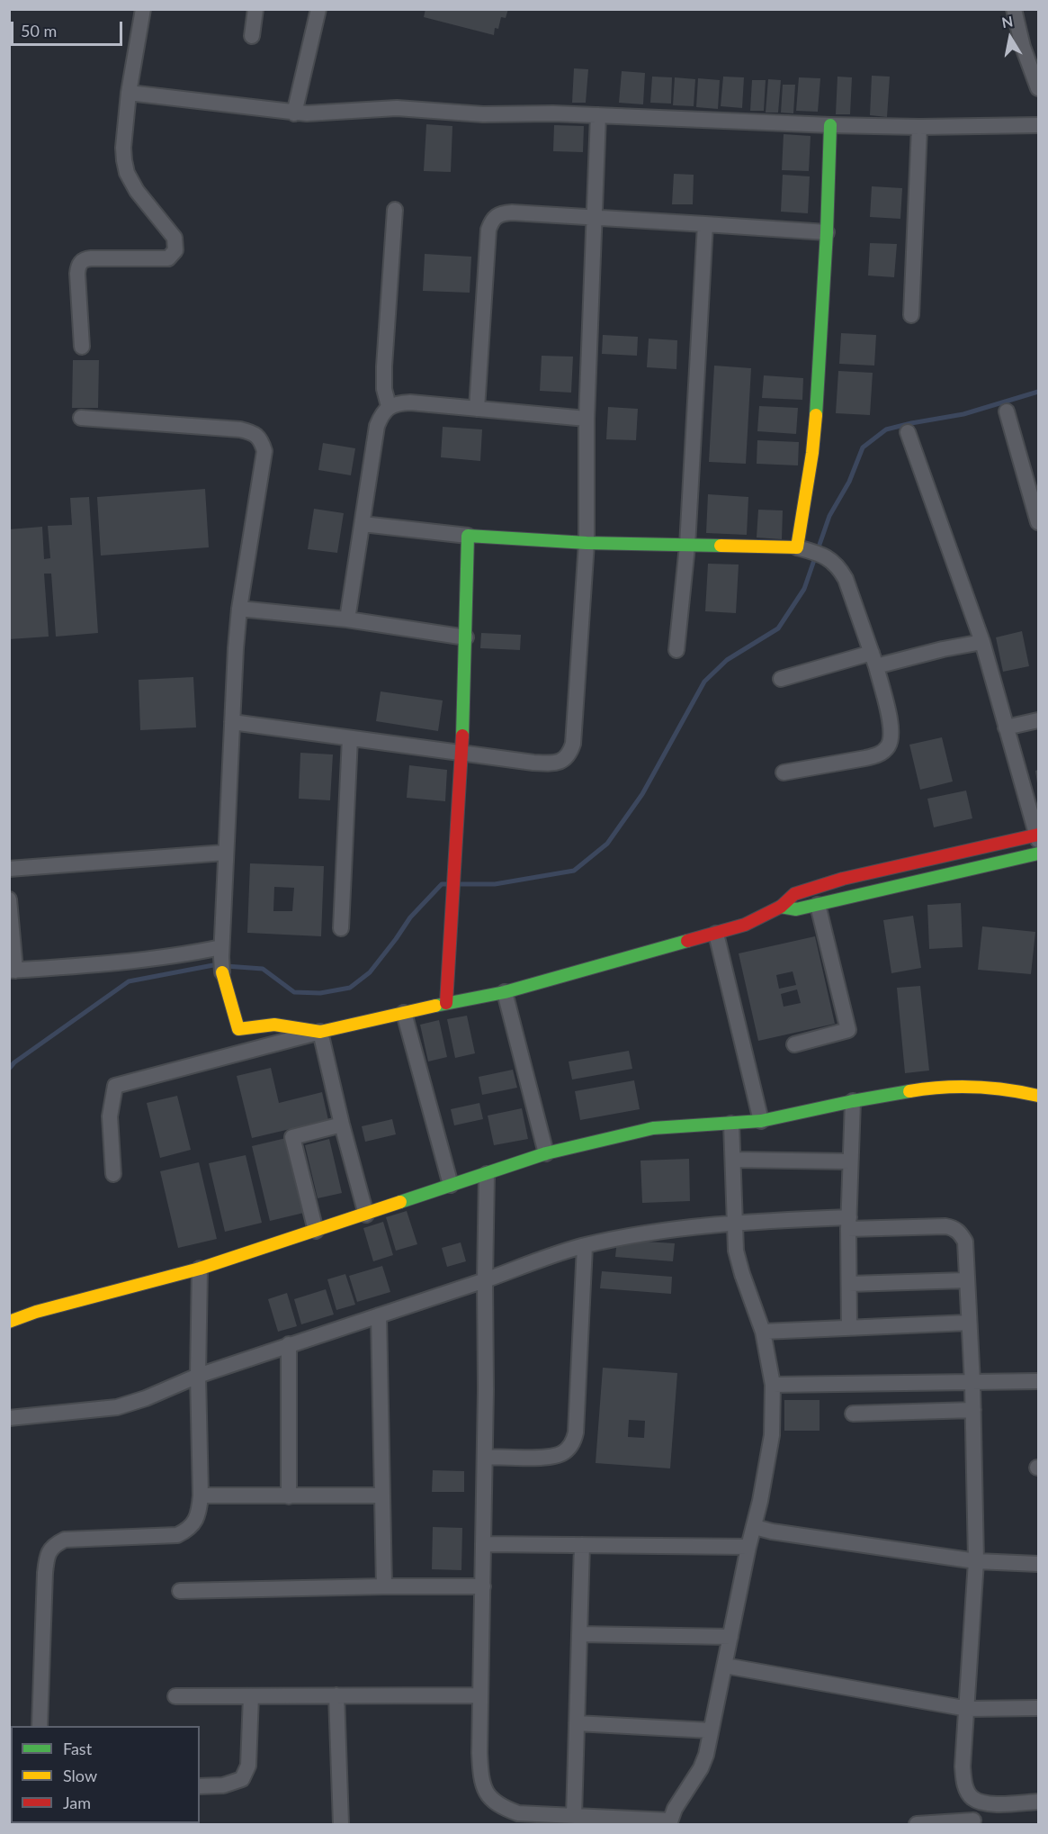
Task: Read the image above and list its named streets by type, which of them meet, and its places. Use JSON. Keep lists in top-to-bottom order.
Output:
{
  "legend": ["Fast", "Slow", "Jam"],
  "scale_bar": "50 m",
  "north": "top"
}
